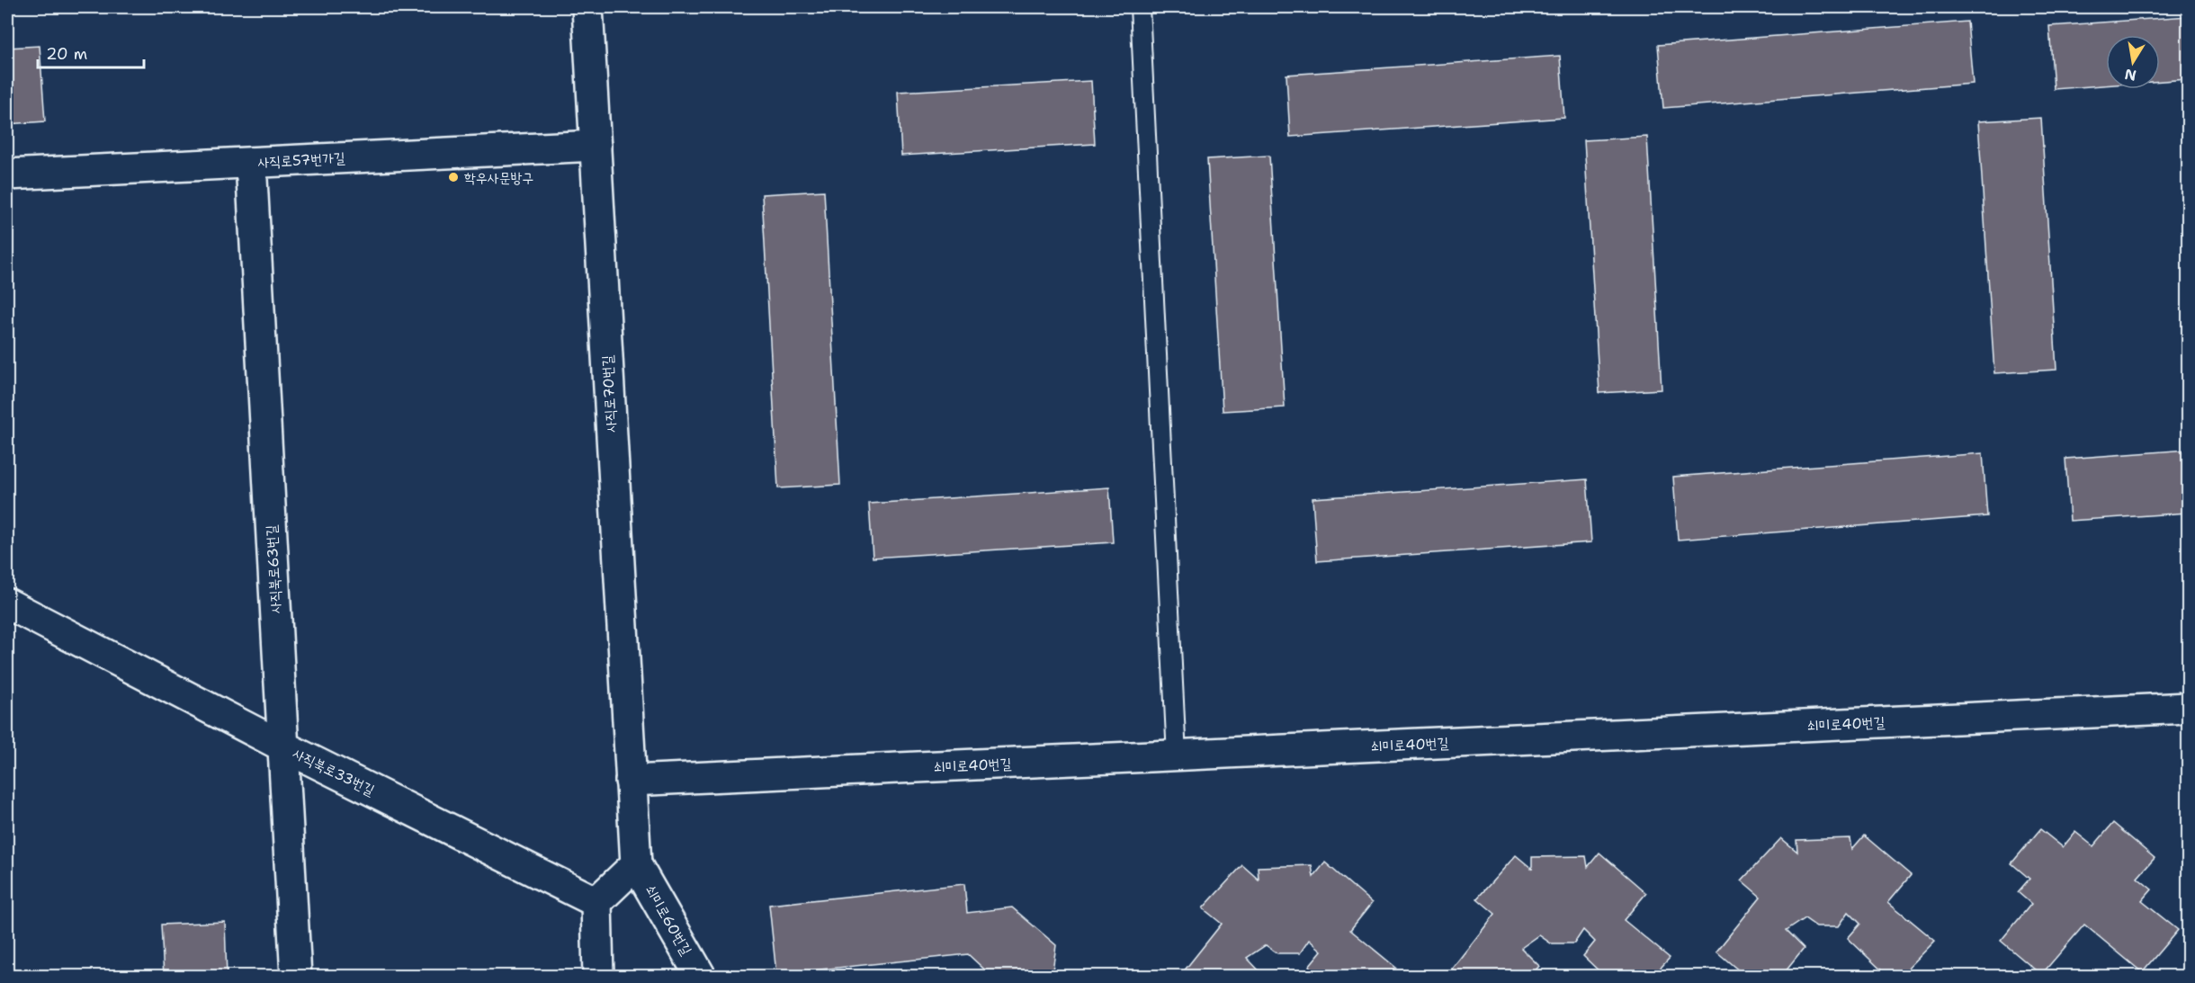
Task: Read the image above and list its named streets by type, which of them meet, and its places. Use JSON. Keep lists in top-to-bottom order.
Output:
{
  "streets": {
    "street": [
      "사직로57번가길",
      "사직로70번길",
      "사직북로63번길",
      "쇠미로40번길",
      "사직북로33번길",
      "쇠미로60번길"
    ]
  },
  "crossings": [
    ["사직로57번가길", "사직로70번길"],
    ["사직로57번가길", "사직북로63번길"],
    ["사직로70번길", "쇠미로40번길"],
    ["사직로70번길", "쇠미로60번길"],
    ["사직북로63번길", "사직북로33번길"]
  ],
  "places": ["학우사문방구"],
  "scale_bar": "20 m",
  "north": "bottom"
}
